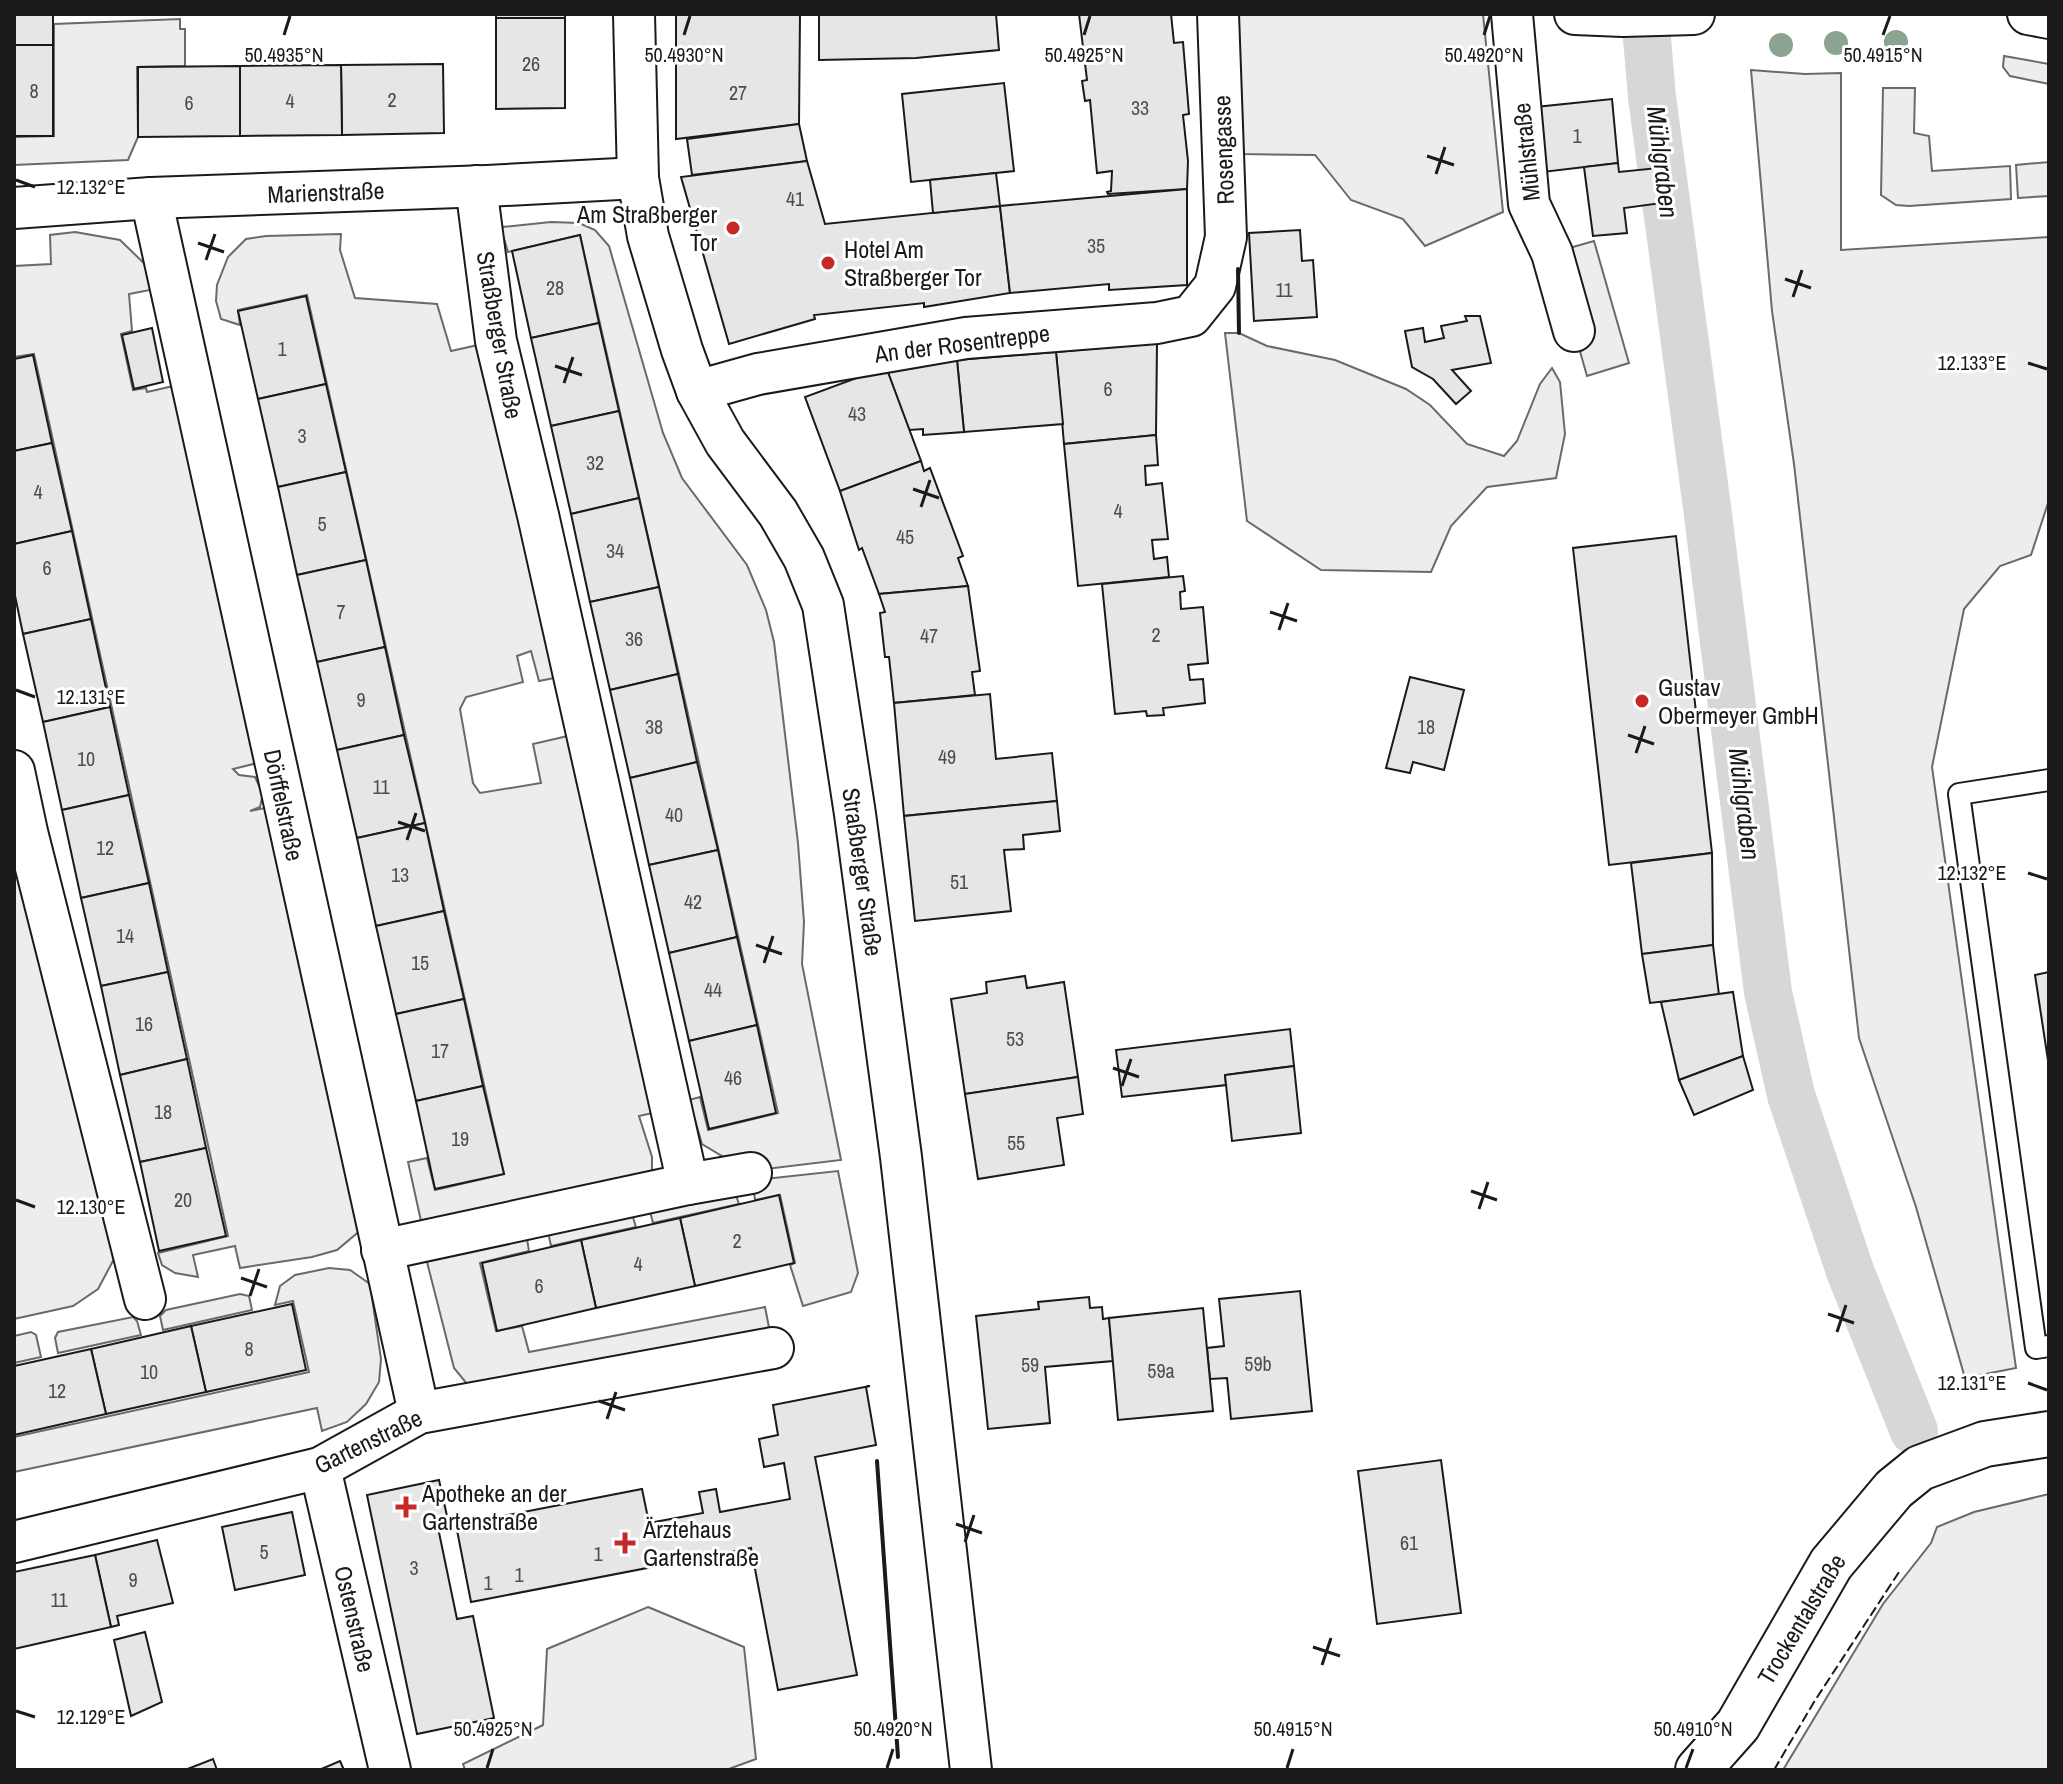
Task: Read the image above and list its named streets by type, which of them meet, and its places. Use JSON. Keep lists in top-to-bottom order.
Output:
{
  "streets": {
    "main road": ["Trockentalstraße"],
    "street": [
      "Rosengasse",
      "Mühlstraße",
      "Marienstraße",
      "Straßberger Straße",
      "An der Rosentreppe",
      "Dörffelstraße",
      "Gartenstraße",
      "Ostenstraße"
    ]
  },
  "crossings": [
    ["Rosengasse", "An der Rosentreppe"],
    ["Marienstraße", "Straßberger Straße"],
    ["Marienstraße", "Dörffelstraße"],
    ["Straßberger Straße", "An der Rosentreppe"],
    ["Dörffelstraße", "Gartenstraße"],
    ["Gartenstraße", "Ostenstraße"]
  ],
  "water": ["Mühlgraben"],
  "places": {
    "other": ["Am Straßberger Tor", "Hotel Am Straßberger Tor", "Gustav Obermeyer GmbH"],
    "health": ["Apotheke an der Gartenstraße", "Ärztehaus Gartenstraße"]
  },
  "house_numbers": [
    "26",
    "8",
    "27",
    "2",
    "4",
    "6",
    "33",
    "1",
    "41",
    "35",
    "28",
    "11",
    "1",
    "6",
    "43",
    "3",
    "32",
    "4",
    "4",
    "5",
    "45",
    "34",
    "6",
    "7",
    "2",
    "47",
    "36",
    "9",
    "38",
    "18",
    "49",
    "10",
    "11",
    "40",
    "12",
    "13",
    "51",
    "42",
    "14",
    "15",
    "44",
    "16",
    "53",
    "17",
    "46",
    "18",
    "19",
    "55",
    "20",
    "2",
    "4",
    "6",
    "8",
    "59b",
    "59",
    "59a",
    "10",
    "12",
    "61",
    "5",
    "1",
    "3",
    "1",
    "9",
    "1",
    "11"
  ],
  "coordinates": [
    "50.4935°N",
    "50.4930°N",
    "50.4925°N",
    "50.4920°N",
    "50.4915°N",
    "12.132°E",
    "12.133°E",
    "12.131°E",
    "12.130°E",
    "12.129°E",
    "50.4910°N"
  ]
}
